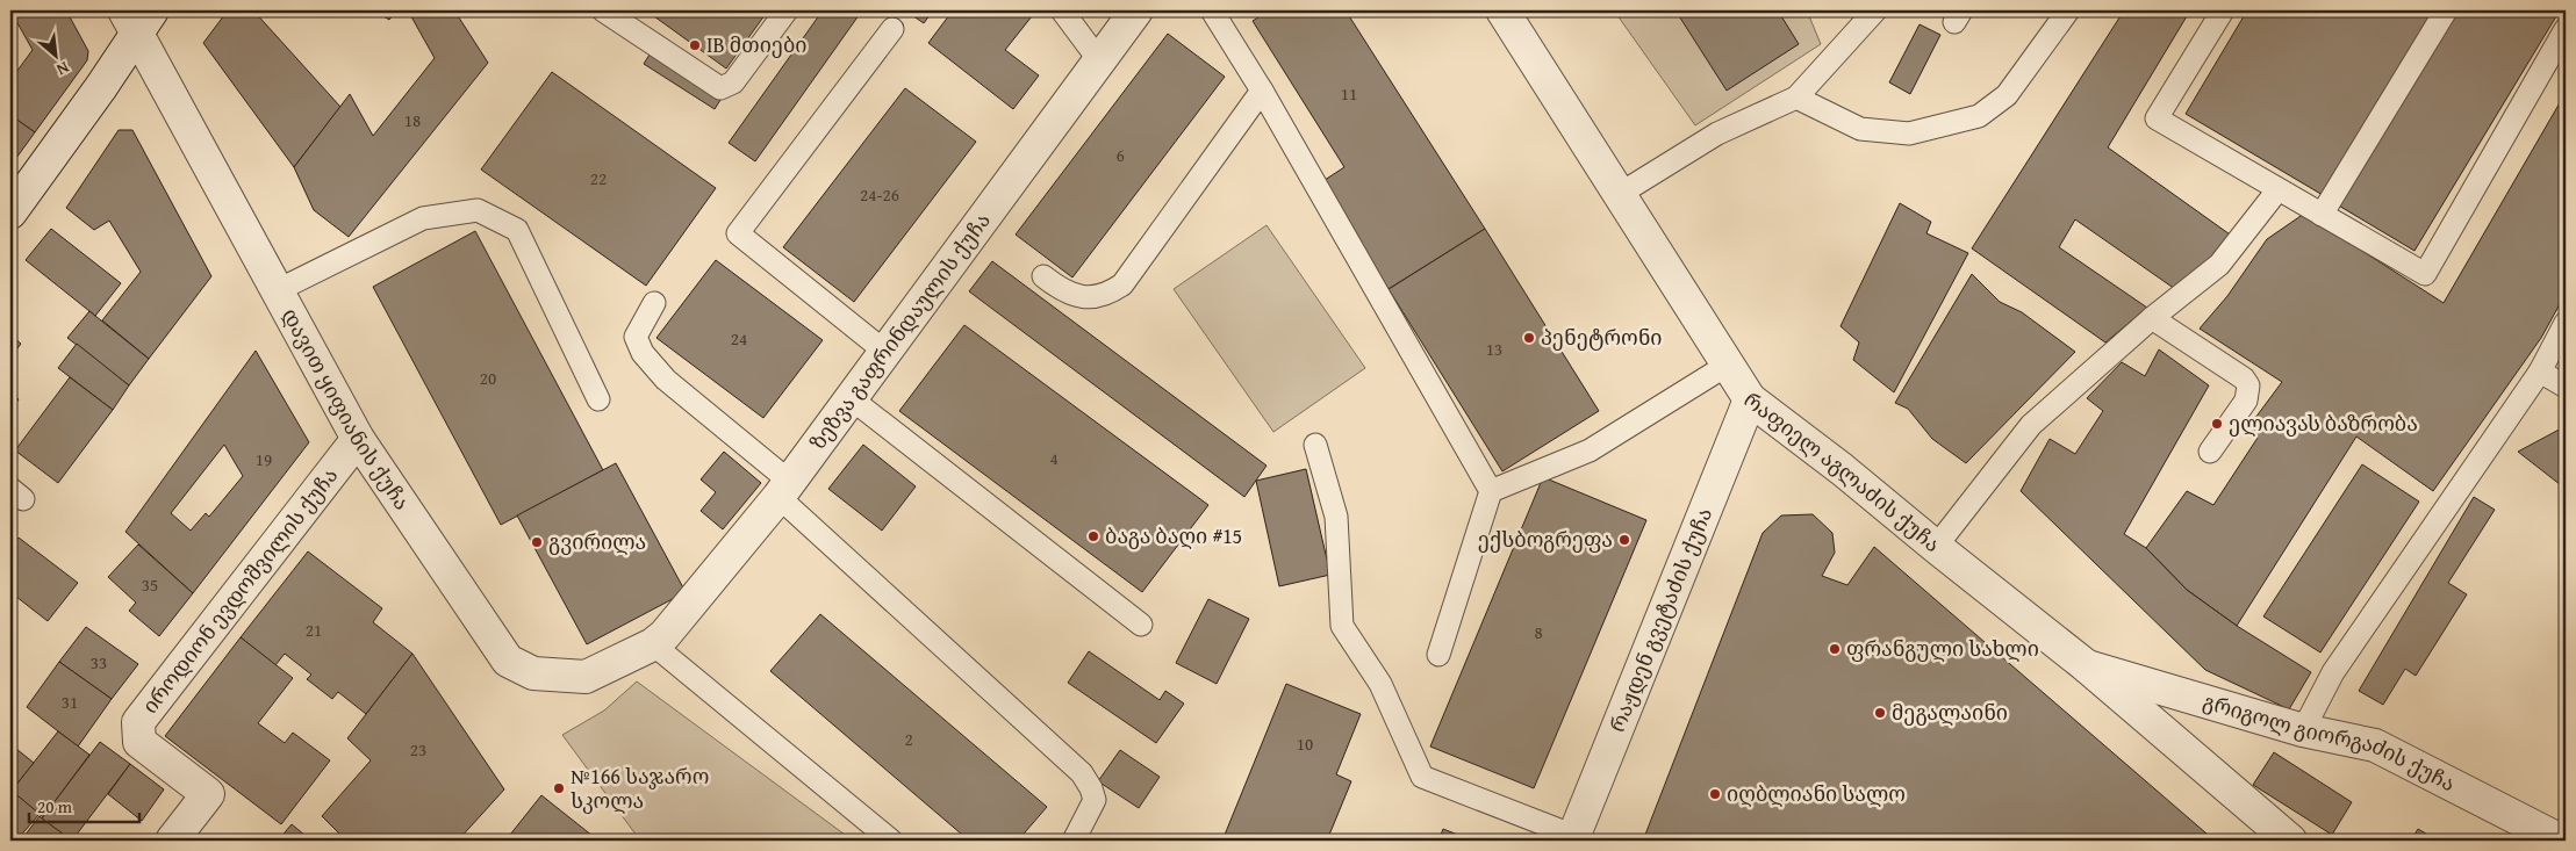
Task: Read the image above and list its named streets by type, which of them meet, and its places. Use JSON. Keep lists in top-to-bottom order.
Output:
{
  "streets": {
    "street": [
      "ზეზვა გაფრინდაულის ქუჩა",
      "დავით ყიფიანის ქუჩა",
      "რაფიელ აგლაძის ქუჩა",
      "იროდიონ ევდოშვილის ქუჩა",
      "რაჟდენ გვეტაძის ქუჩა",
      "გრიგოლ გიორგაძის ქუჩა"
    ]
  },
  "crossings": [
    ["ზეზვა გაფრინდაულის ქუჩა", "დავით ყიფიანის ქუჩა"],
    ["დავით ყიფიანის ქუჩა", "იროდიონ ევდოშვილის ქუჩა"],
    ["რაფიელ აგლაძის ქუჩა", "რაჟდენ გვეტაძის ქუჩა"],
    ["რაფიელ აგლაძის ქუჩა", "გრიგოლ გიორგაძის ქუჩა"]
  ],
  "places": [
    "IB მთიები",
    "პენეტრონი",
    "ელიავას ბაზრობა",
    "ბაგა ბაღი #15",
    "ექსბოგრეფა",
    "გვირილა",
    "ფრანგული სახლი",
    "მეგალაინი",
    "№166 საჯარო სკოლა",
    "იღბლიანი სალო"
  ],
  "house_numbers": [
    "11",
    "18",
    "6",
    "22",
    "24-26",
    "24",
    "13",
    "20",
    "4",
    "19",
    "35",
    "21",
    "8",
    "33",
    "31",
    "2",
    "10",
    "23"
  ],
  "scale_bar": "20 m",
  "north": "bottom right"
}
